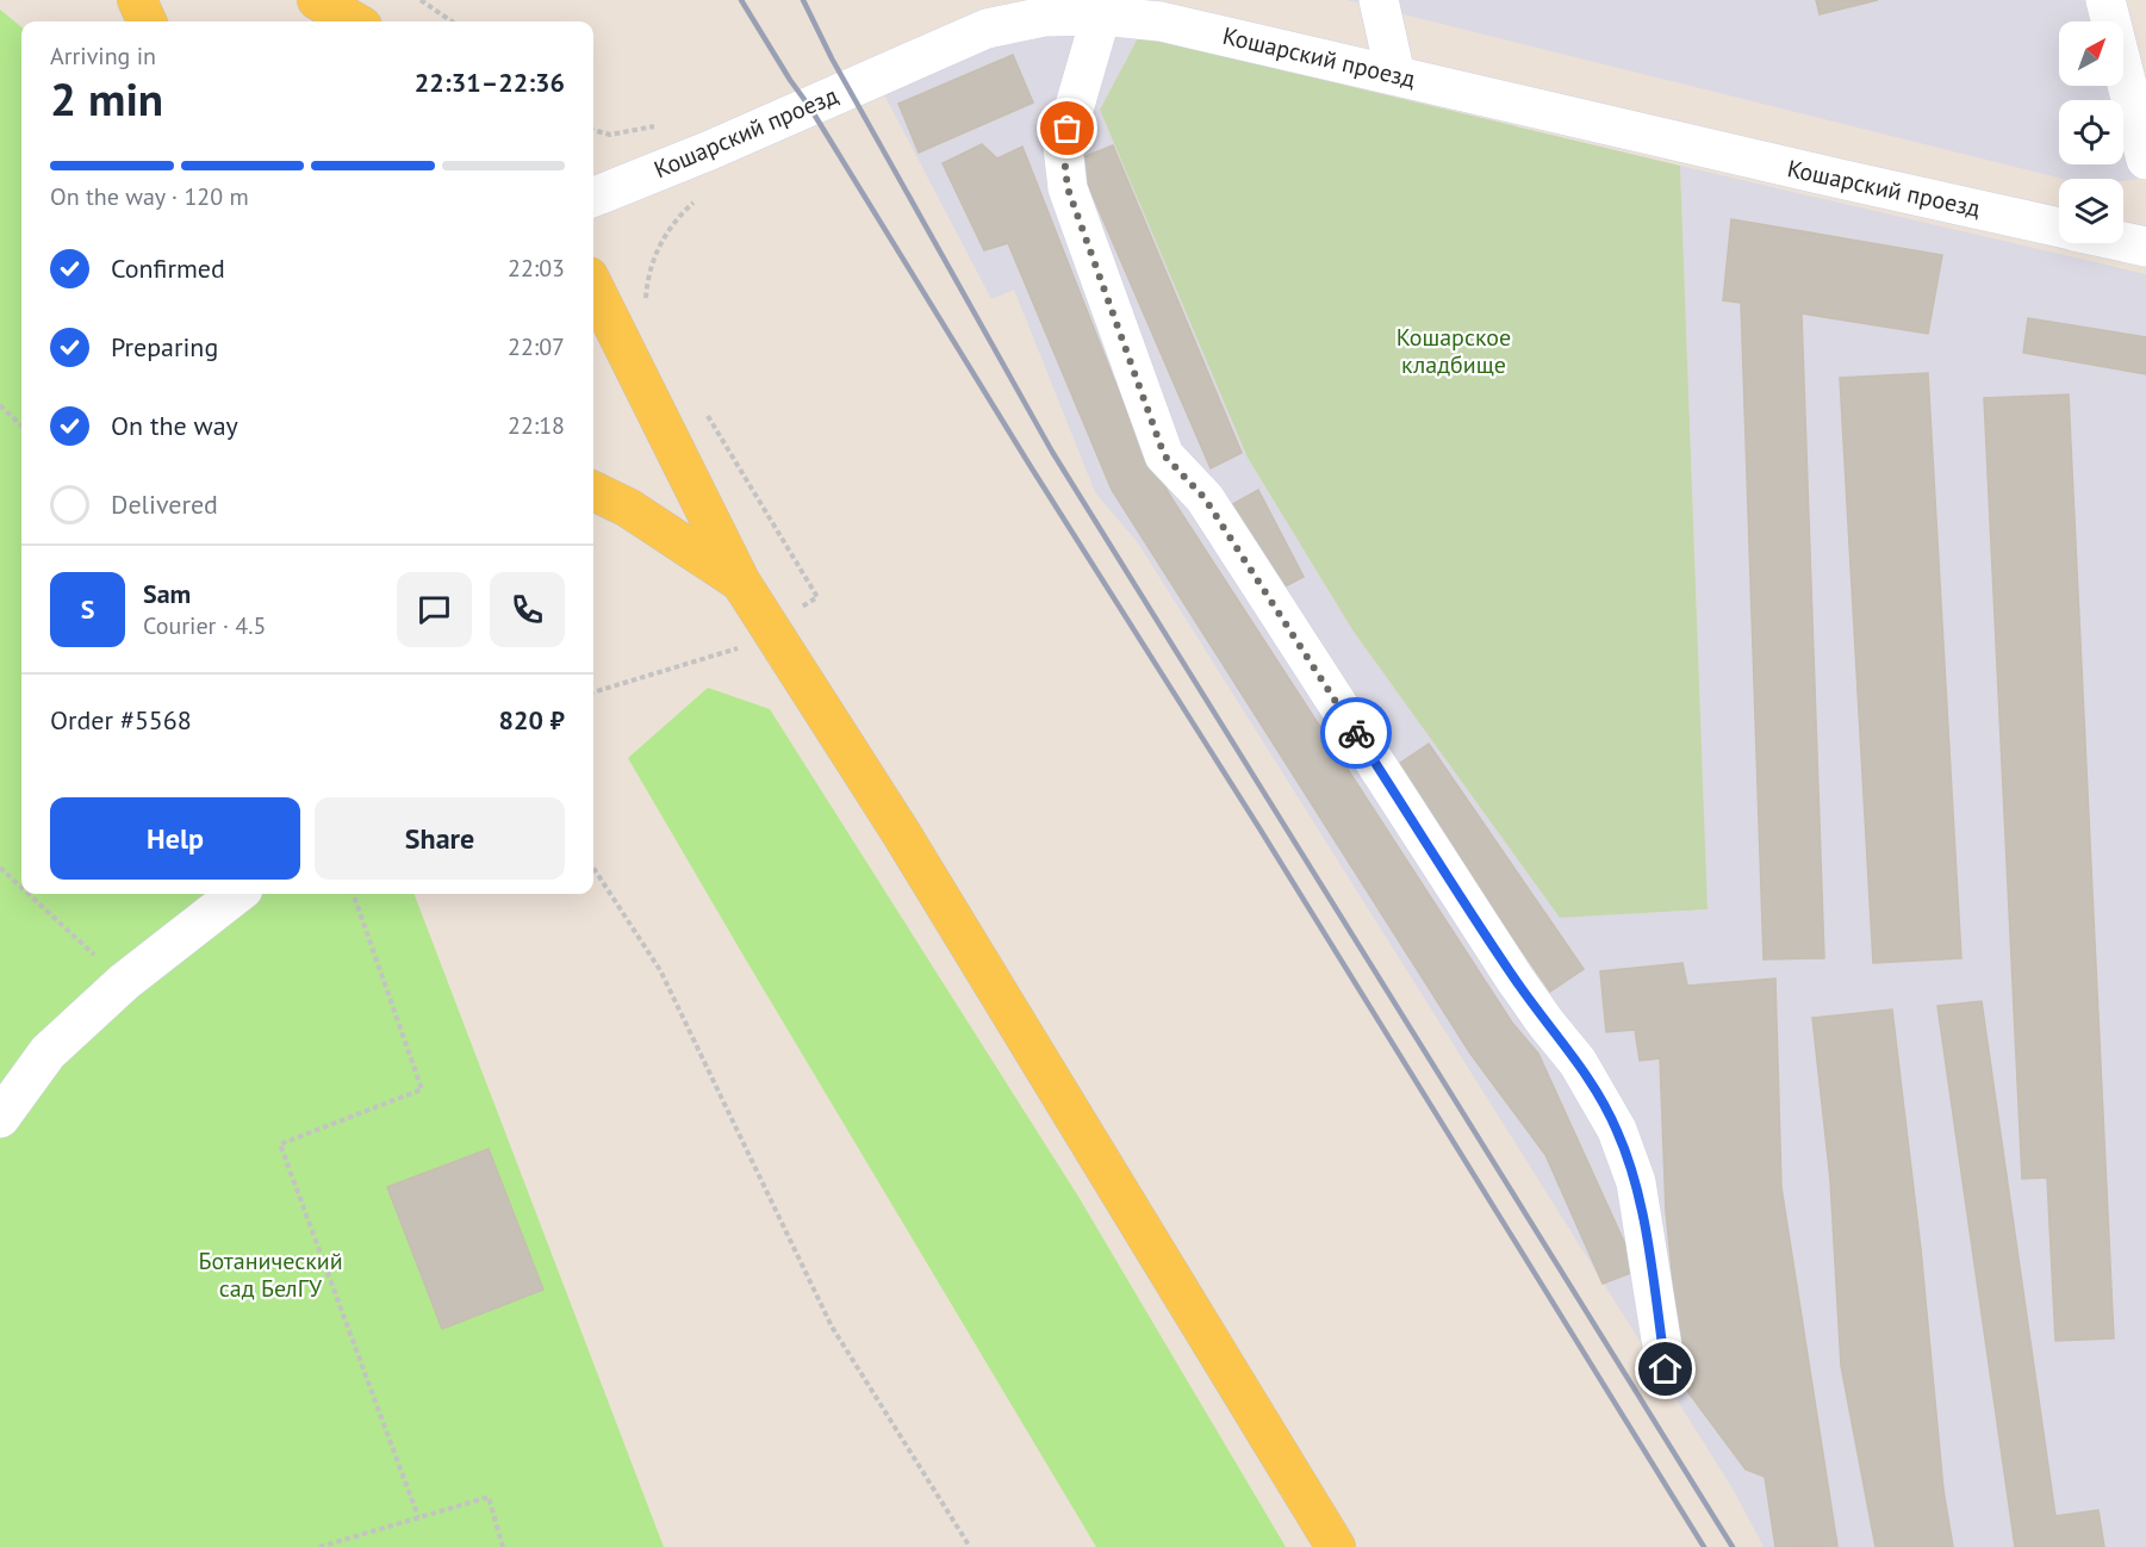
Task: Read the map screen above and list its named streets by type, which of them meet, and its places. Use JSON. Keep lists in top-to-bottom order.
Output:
{
  "streets": {
    "street": ["Кошарский проезд"]
  },
  "parks": ["Кошарское кладбище", "Ботанический сад БелГУ"],
  "north": "top right",
  "page": {
    "heading": ["2 min", "Arriving in", "22:31–22:36"],
    "panel": [
      "Sam",
      "Courier · 4.5",
      "Order #5568",
      "820 ₽"
    ],
    "bar": "On the way · 120 m",
    "list": [
      ["Confirmed", "22:03"],
      ["Preparing", "22:07"],
      ["On the way", "22:18"],
      "Delivered"
    ],
    "round": "S",
    "buttons": ["Help", "Share"]
  }
}
